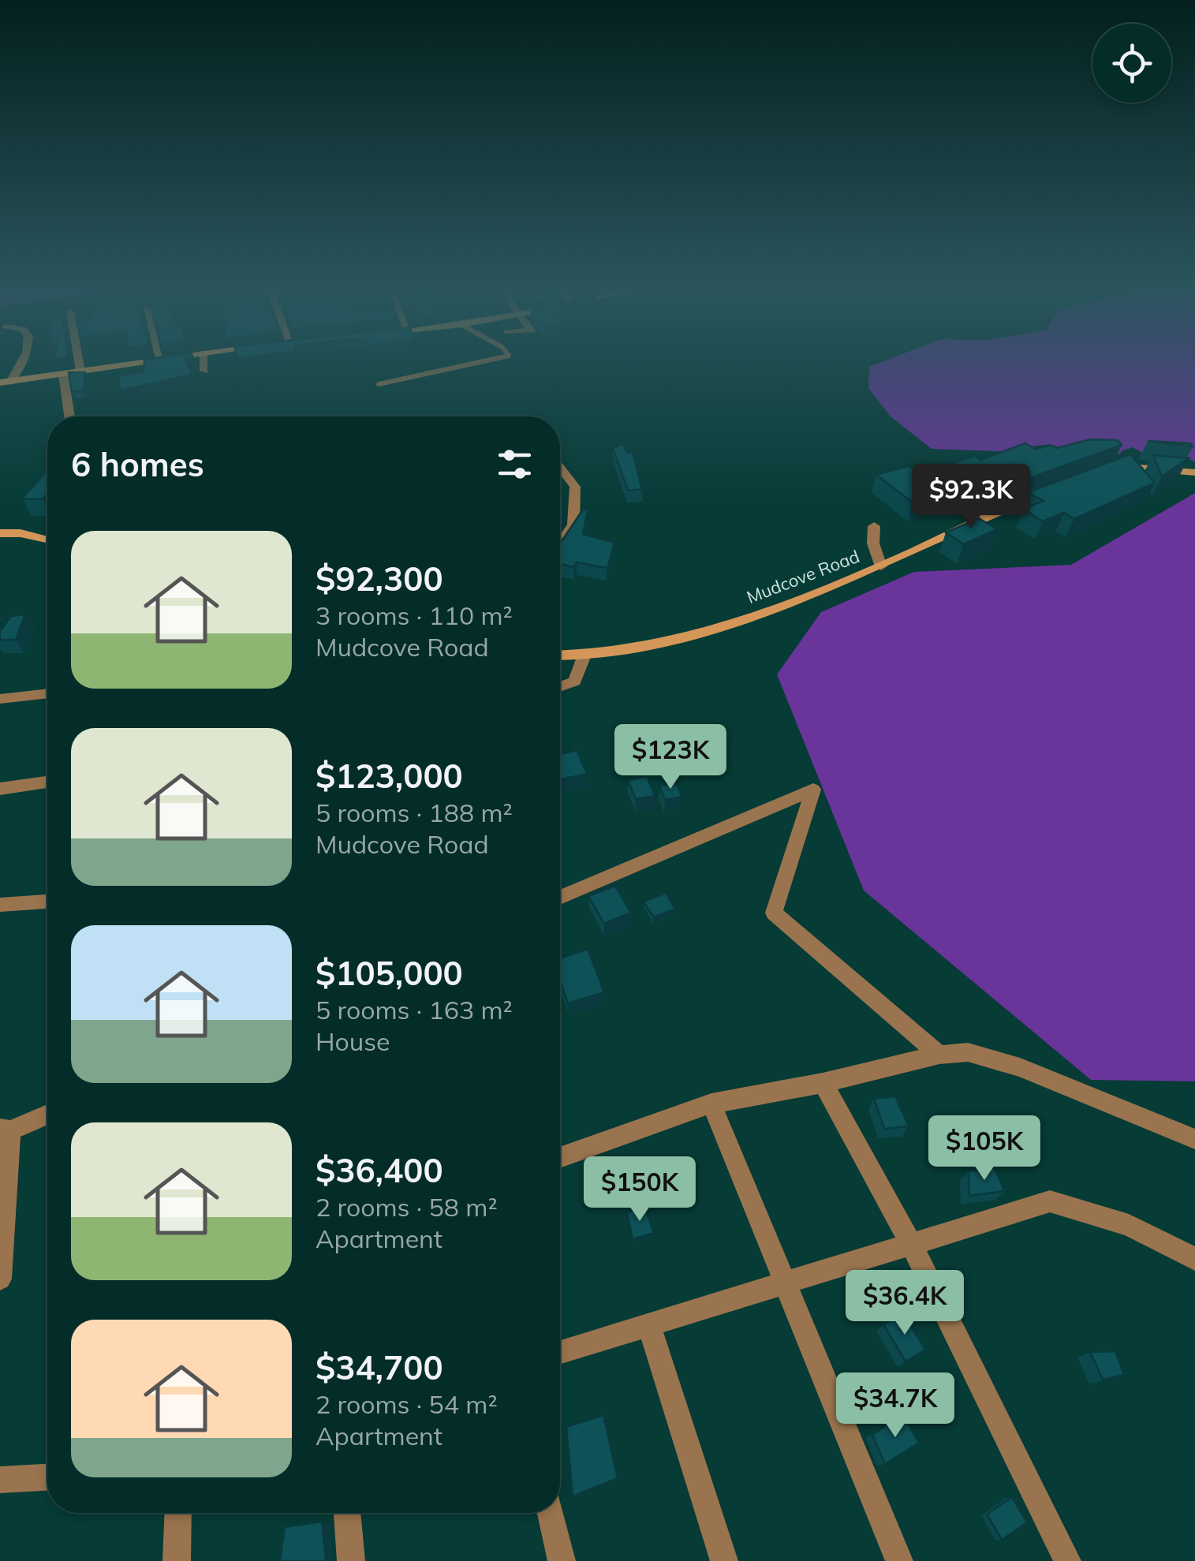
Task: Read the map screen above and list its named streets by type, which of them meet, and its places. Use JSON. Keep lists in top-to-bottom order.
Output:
{
  "streets": {
    "street": ["Mudcove Road"]
  },
  "page": {
    "heading": "6 homes",
    "price": [
      "$92.3K",
      "$123K",
      "$105K",
      "$150K",
      "$36.4K",
      "$34.7K"
    ],
    "list": [
      {
        "name": "$92,300",
        "note": "3 rooms · 110 m² · Mudcove Road"
      },
      {
        "name": "$123,000",
        "note": "5 rooms · 188 m² · Mudcove Road"
      },
      {
        "name": "$105,000",
        "note": "5 rooms · 163 m² · House"
      },
      {
        "name": "$36,400",
        "note": "2 rooms · 58 m² · Apartment"
      },
      {
        "name": "$34,700",
        "note": "2 rooms · 54 m² · Apartment"
      }
    ]
  }
}
